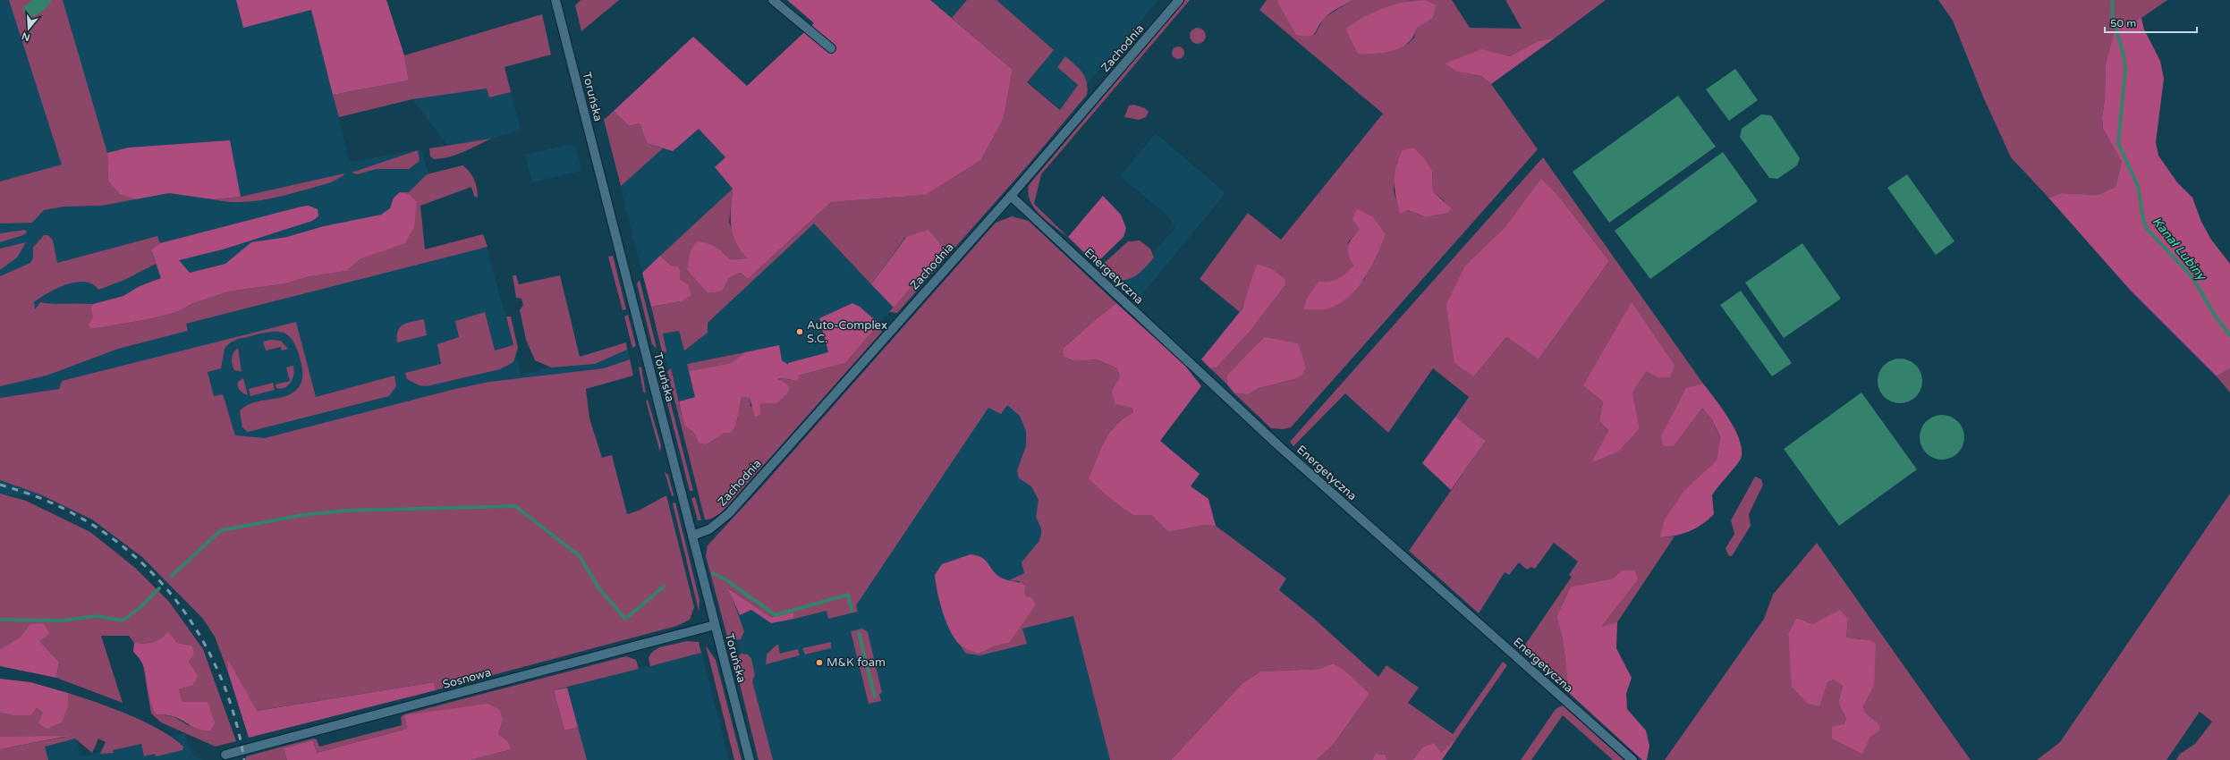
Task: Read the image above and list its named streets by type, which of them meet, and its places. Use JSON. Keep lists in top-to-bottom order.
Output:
{
  "streets": {
    "street": [
      "Zachodnia",
      "Toruńska",
      "Energetyczna",
      "Sosnowa"
    ]
  },
  "crossings": [
    ["Zachodnia", "Toruńska"],
    ["Zachodnia", "Energetyczna"],
    ["Toruńska", "Sosnowa"]
  ],
  "water": ["Kanał Lubiny"],
  "places": ["Auto-Complex S.C.", "M&K foam"],
  "scale_bar": "50 m",
  "north": "bottom"
}
